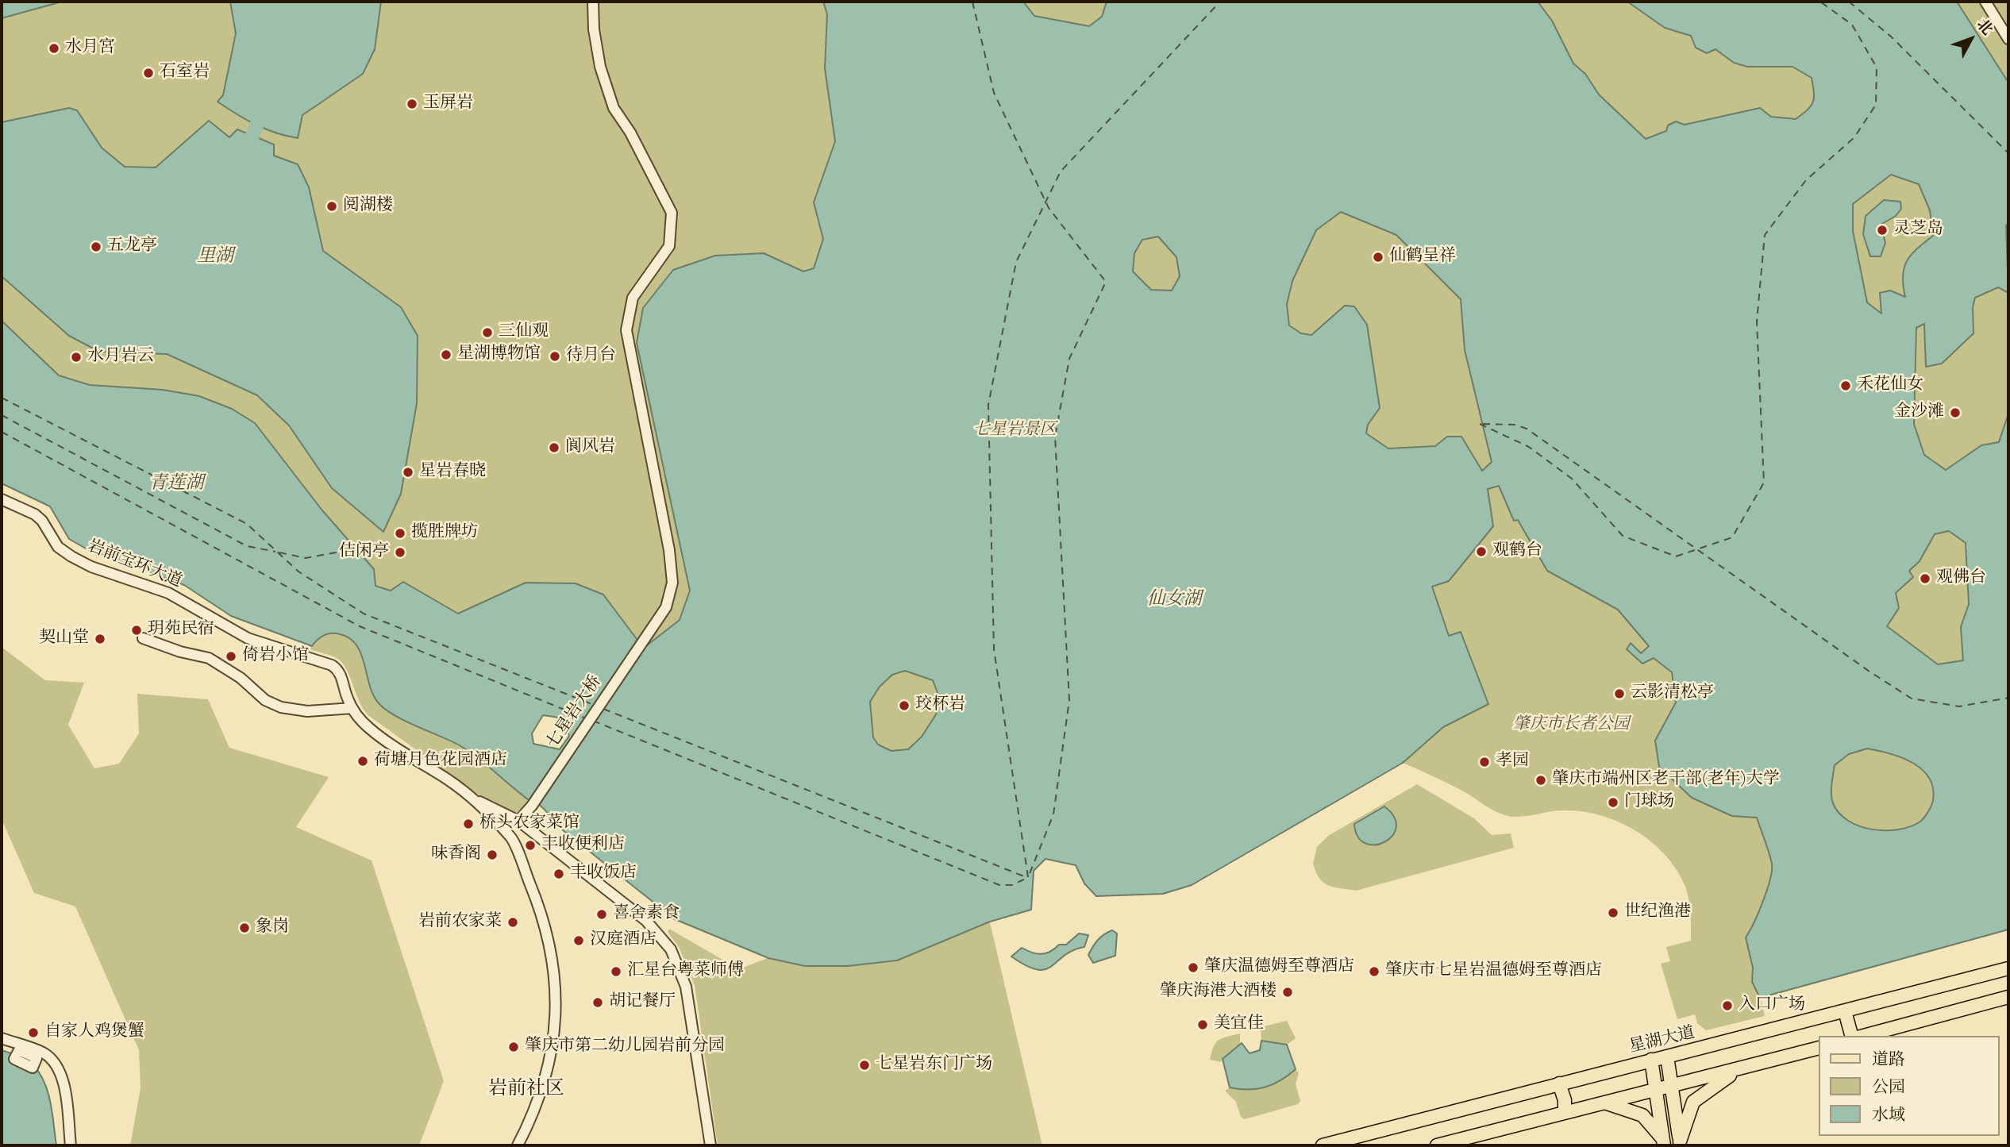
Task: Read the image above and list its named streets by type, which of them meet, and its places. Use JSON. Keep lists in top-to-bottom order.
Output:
{
  "streets": {
    "main road": ["星湖大道"],
    "street": ["岩前宝环大道", "七星岩大桥"]
  },
  "districts": ["岩前社区"],
  "water": ["里湖", "青莲湖", "仙女湖"],
  "parks": ["七星岩景区", "肇庆市长者公园"],
  "places": [
    "水月宮",
    "石室岩",
    "玉屏岩",
    "阅湖楼",
    "灵芝岛",
    "五龙亭",
    "仙鹤呈祥",
    "三仙观",
    "星湖博物馆",
    "待月台",
    "水月岩云",
    "禾花仙女",
    "金沙滩",
    "阆风岩",
    "星岩春晓",
    "揽胜牌坊",
    "观鹤台",
    "佶闲亭",
    "观佛台",
    "玥苑民宿",
    "契山堂",
    "倚岩小馆",
    "云影清松亭",
    "珓杯岩",
    "荷塘月色花园酒店",
    "孝园",
    "肇庆市端州区老干部(老年)大学",
    "门球场",
    "桥头农家菜馆",
    "丰收便利店",
    "味香阁",
    "丰收饭店",
    "世纪渔港",
    "喜舍素食",
    "岩前农家菜",
    "象岗",
    "汉庭酒店",
    "肇庆温德姆至尊酒店",
    "汇星台粤菜师傅",
    "肇庆市七星岩温德姆至尊酒店",
    "肇庆海港大酒楼",
    "胡记餐厅",
    "入口广场",
    "美宜佳",
    "自家人鸡煲蟹",
    "肇庆市第二幼儿园岩前分园",
    "七星岩东门广场"
  ],
  "legend": ["道路", "公园", "水域"],
  "north": "top right"
}
